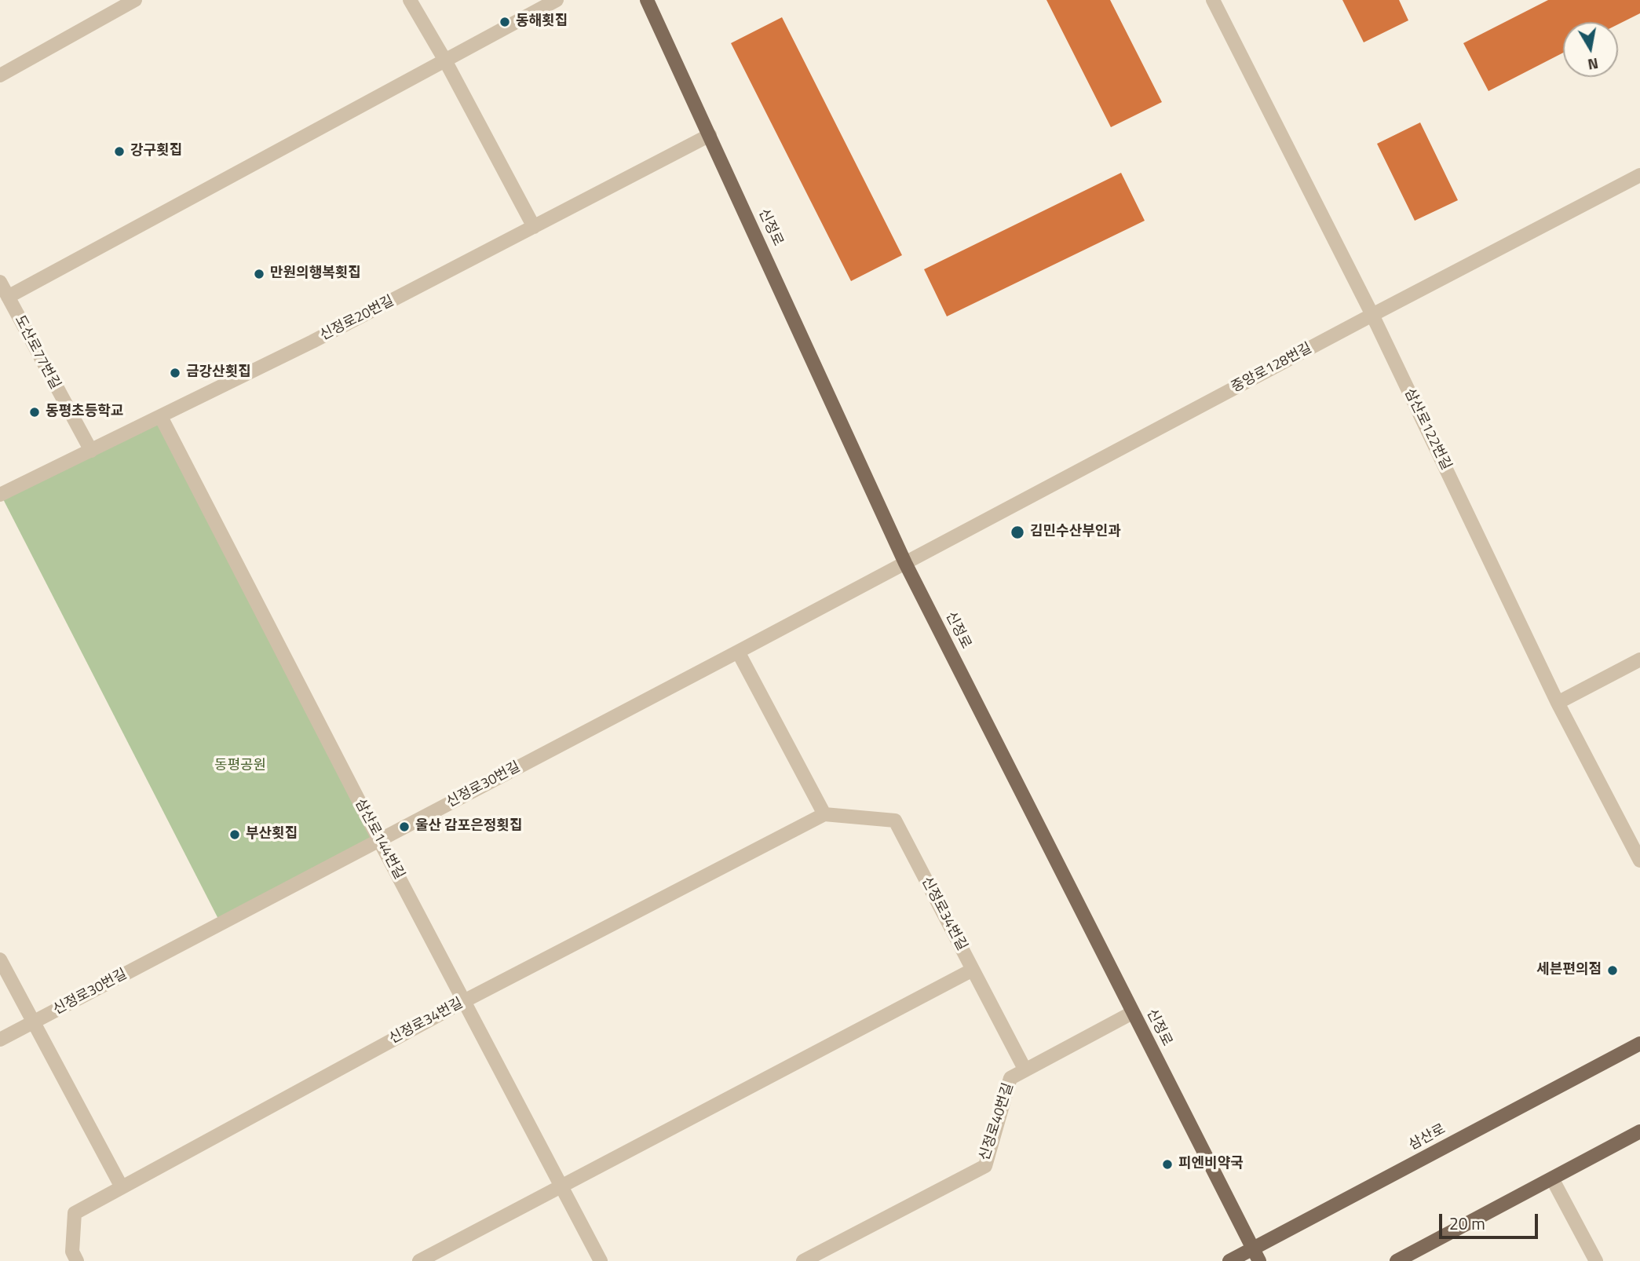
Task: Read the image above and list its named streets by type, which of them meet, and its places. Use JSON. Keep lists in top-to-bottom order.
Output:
{
  "streets": {
    "main road": ["신정로", "삼산로"],
    "street": [
      "신정로20번길",
      "도산로77번길",
      "중앙로128번길",
      "삼산로122번길",
      "신정로30번길",
      "삼산로144번길",
      "신정로34번길",
      "신정로40번길"
    ]
  },
  "crossings": [
    ["신정로", "신정로20번길"],
    ["신정로", "중앙로128번길"],
    ["신정로", "신정로30번길"],
    ["신정로", "신정로40번길"],
    ["신정로", "삼산로"],
    ["신정로20번길", "도산로77번길"],
    ["신정로20번길", "삼산로144번길"],
    ["중앙로128번길", "삼산로122번길"],
    ["중앙로128번길", "신정로30번길"],
    ["신정로30번길", "삼산로144번길"],
    ["삼산로144번길", "신정로34번길"],
    ["신정로34번길", "신정로40번길"]
  ],
  "parks": ["동평공원"],
  "places": [
    "동해횟집",
    "강구횟집",
    "만원의행복횟집",
    "금강산횟집",
    "동평초등학교",
    "김민수산부인과",
    "울산 감포은정횟집",
    "부산횟집",
    "세븐편의점",
    "피엔비약국"
  ],
  "scale_bar": "20 m",
  "north": "bottom"
}
